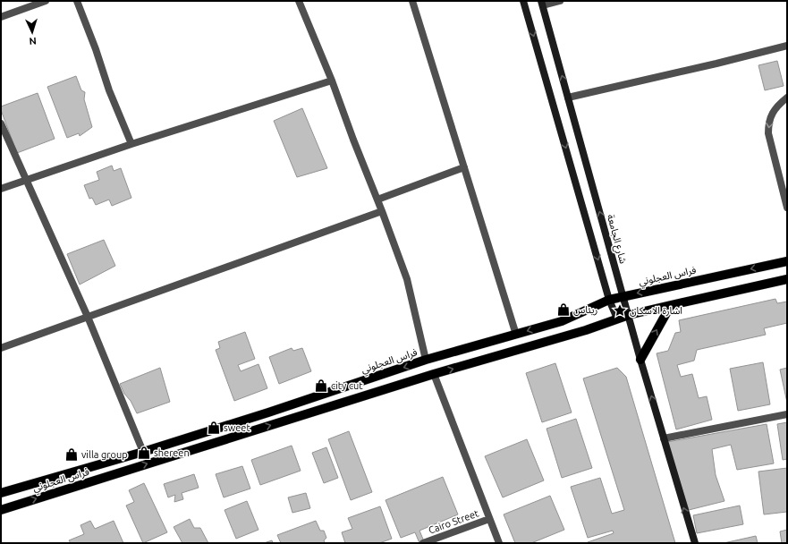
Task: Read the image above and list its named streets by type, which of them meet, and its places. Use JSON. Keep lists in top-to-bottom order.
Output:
{
  "streets": {
    "main road": ["شارع الجامعة", "فراس العجلوني"],
    "street": ["Cairo Street"]
  },
  "crossings": [
    ["شارع الجامعة", "فراس العجلوني"]
  ],
  "places": {
    "shop": [
      "ريئاس",
      "city cut",
      "sweet",
      "shereen",
      "villa group"
    ],
    "place": ["اشارة الاسكان"]
  },
  "north": "bottom"
}
